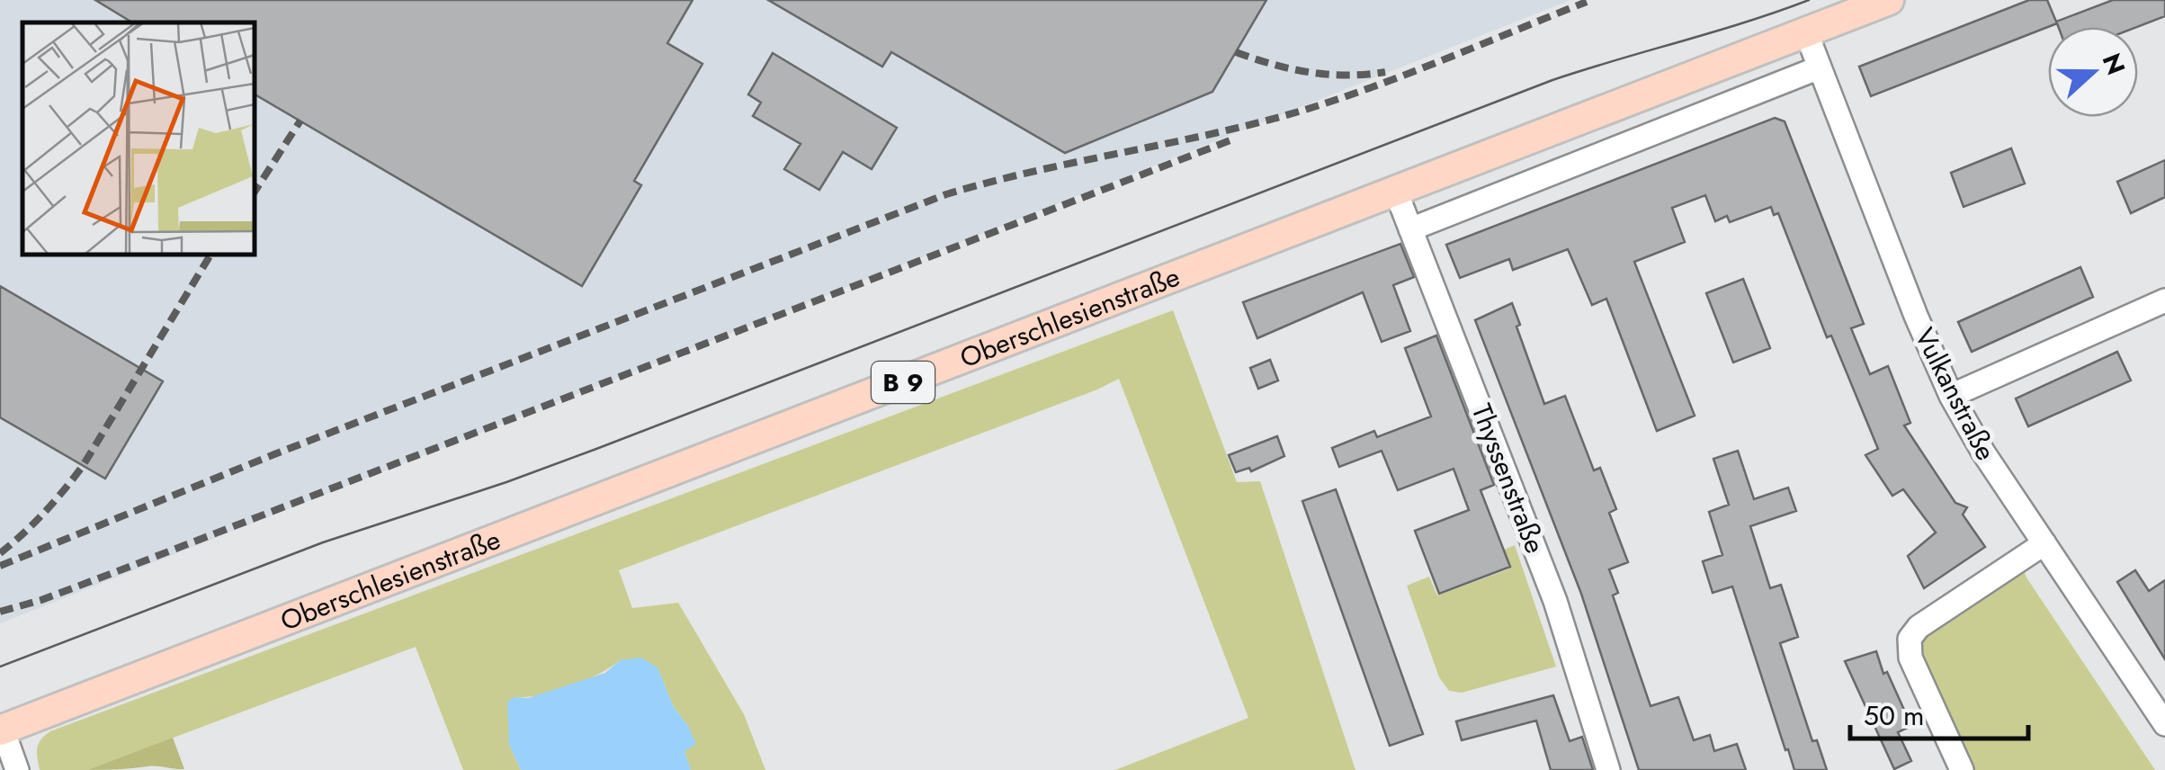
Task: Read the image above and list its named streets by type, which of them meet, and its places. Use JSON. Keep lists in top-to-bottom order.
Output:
{
  "streets": {
    "main road": ["Oberschlesienstraße", "B 9"],
    "street": ["Vulkanstraße", "Thyssenstraße"]
  },
  "crossings": [
    ["Oberschlesienstraße", "Vulkanstraße"],
    ["Oberschlesienstraße", "Thyssenstraße"]
  ],
  "scale_bar": "50 m",
  "north": "right"
}
